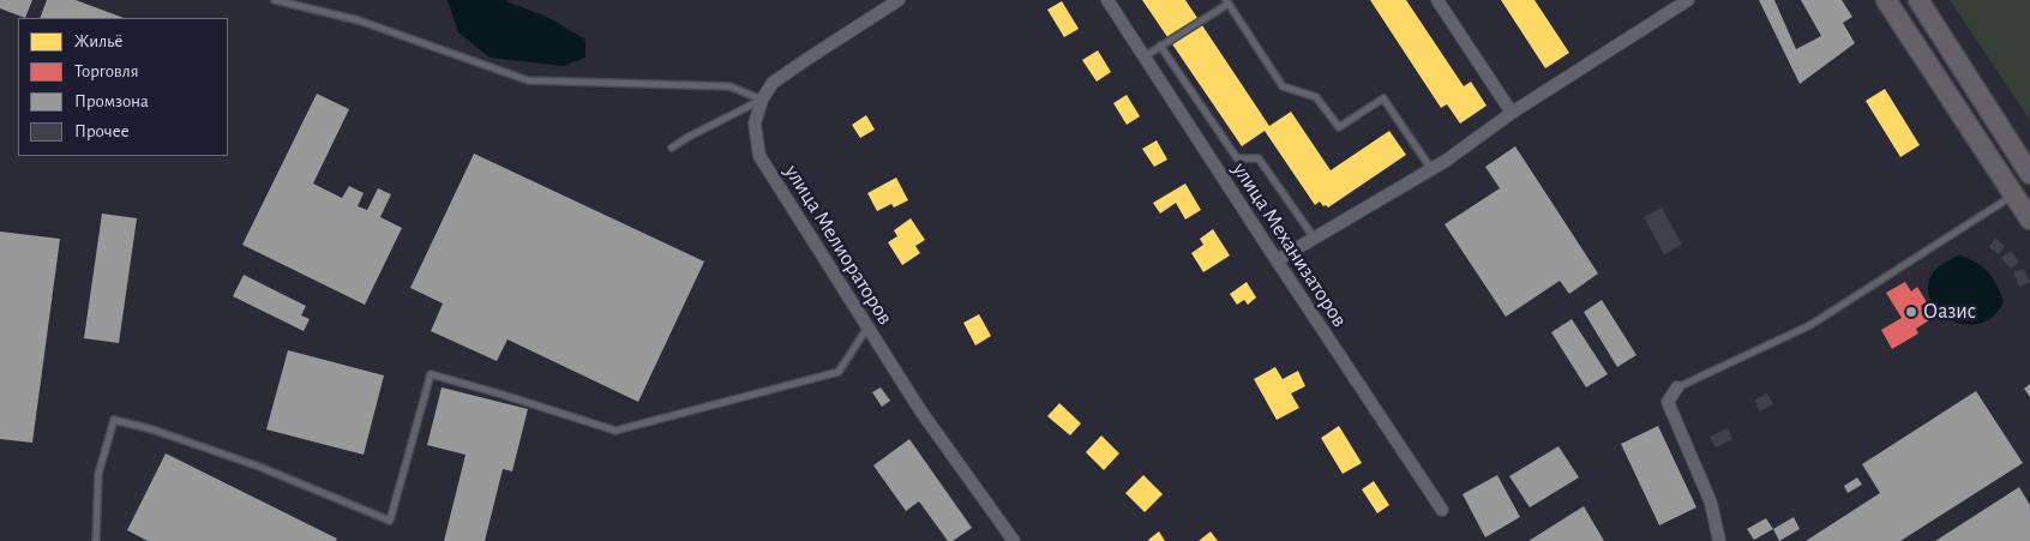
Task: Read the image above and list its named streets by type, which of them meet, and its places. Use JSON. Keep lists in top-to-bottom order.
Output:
{
  "streets": {
    "street": ["улица Мелиораторов", "улица Механизаторов"]
  },
  "places": ["Оазис"],
  "legend": [
    "Жильё",
    "Торговля",
    "Промзона",
    "Прочее"
  ]
}
